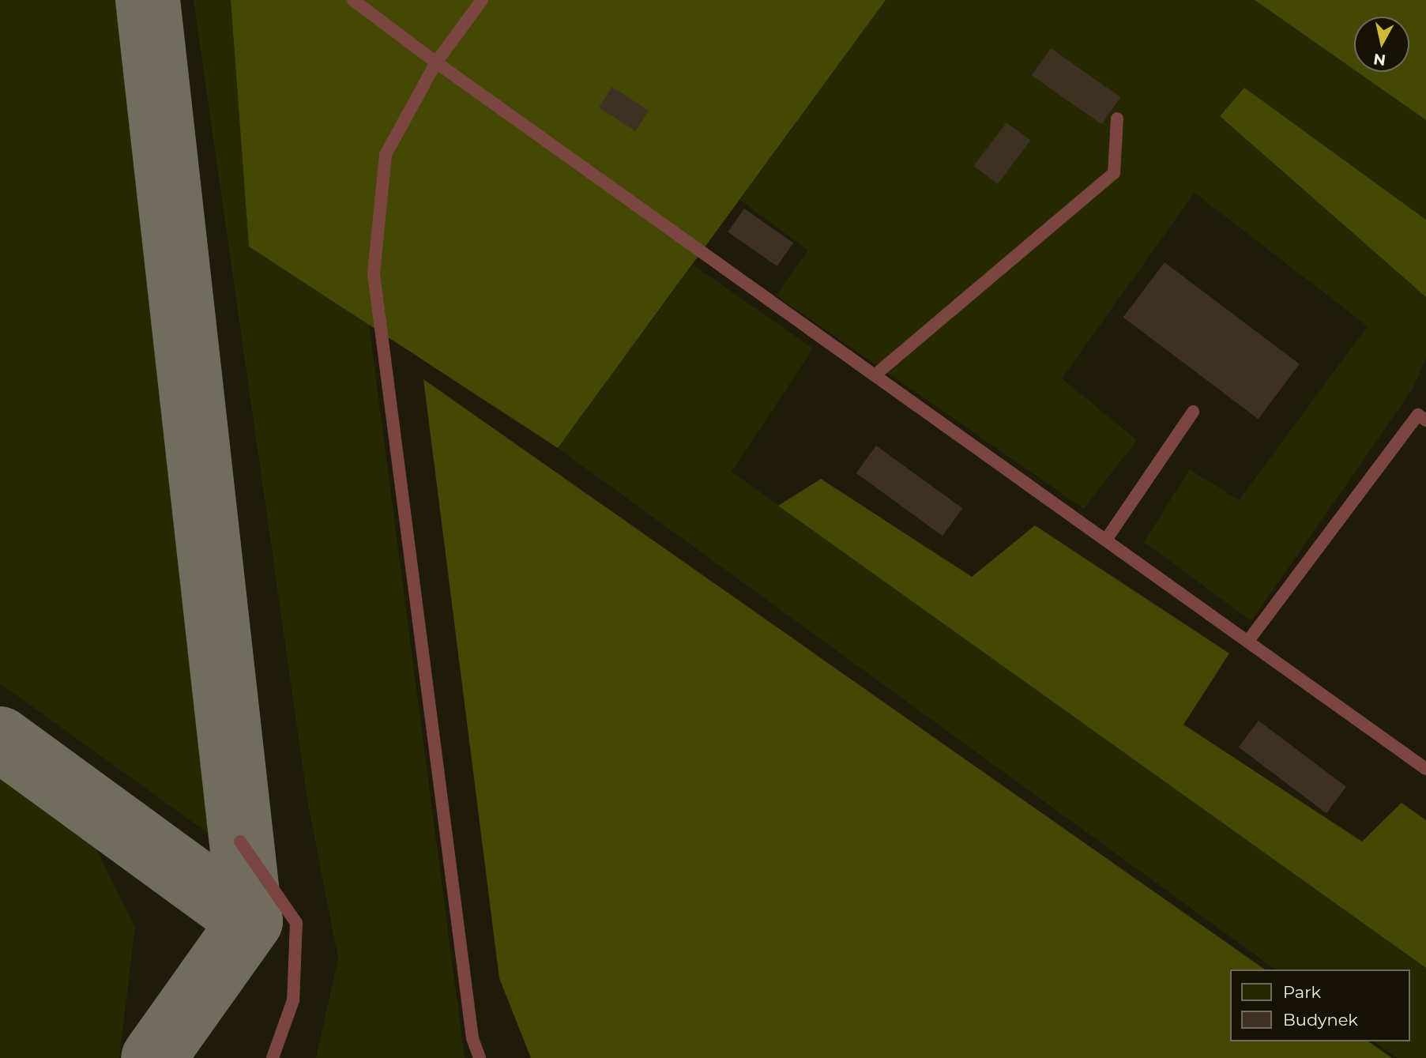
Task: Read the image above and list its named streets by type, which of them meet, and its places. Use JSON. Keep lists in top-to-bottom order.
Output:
{
  "legend": ["Park", "Budynek"],
  "north": "bottom"
}
